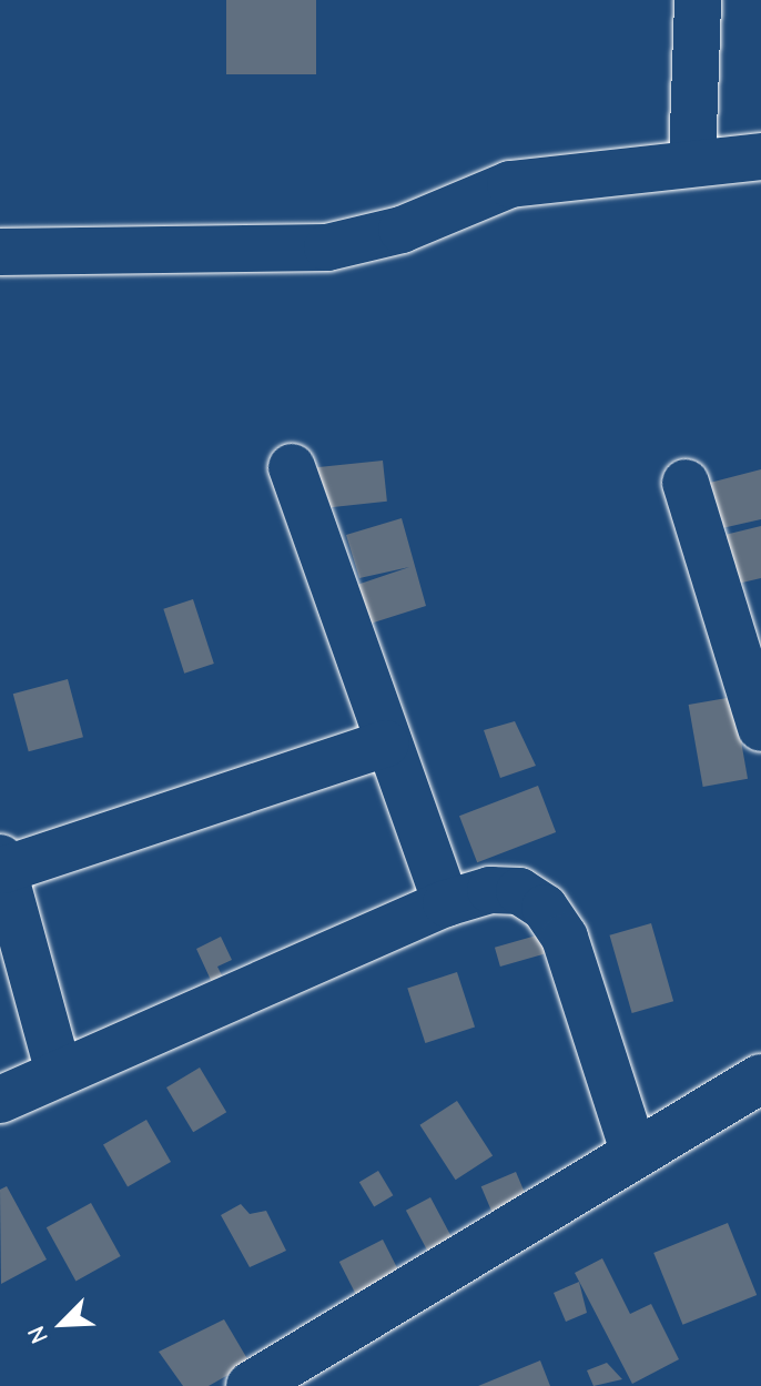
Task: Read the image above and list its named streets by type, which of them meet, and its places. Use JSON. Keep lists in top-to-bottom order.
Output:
{
  "north": "bottom left"
}
